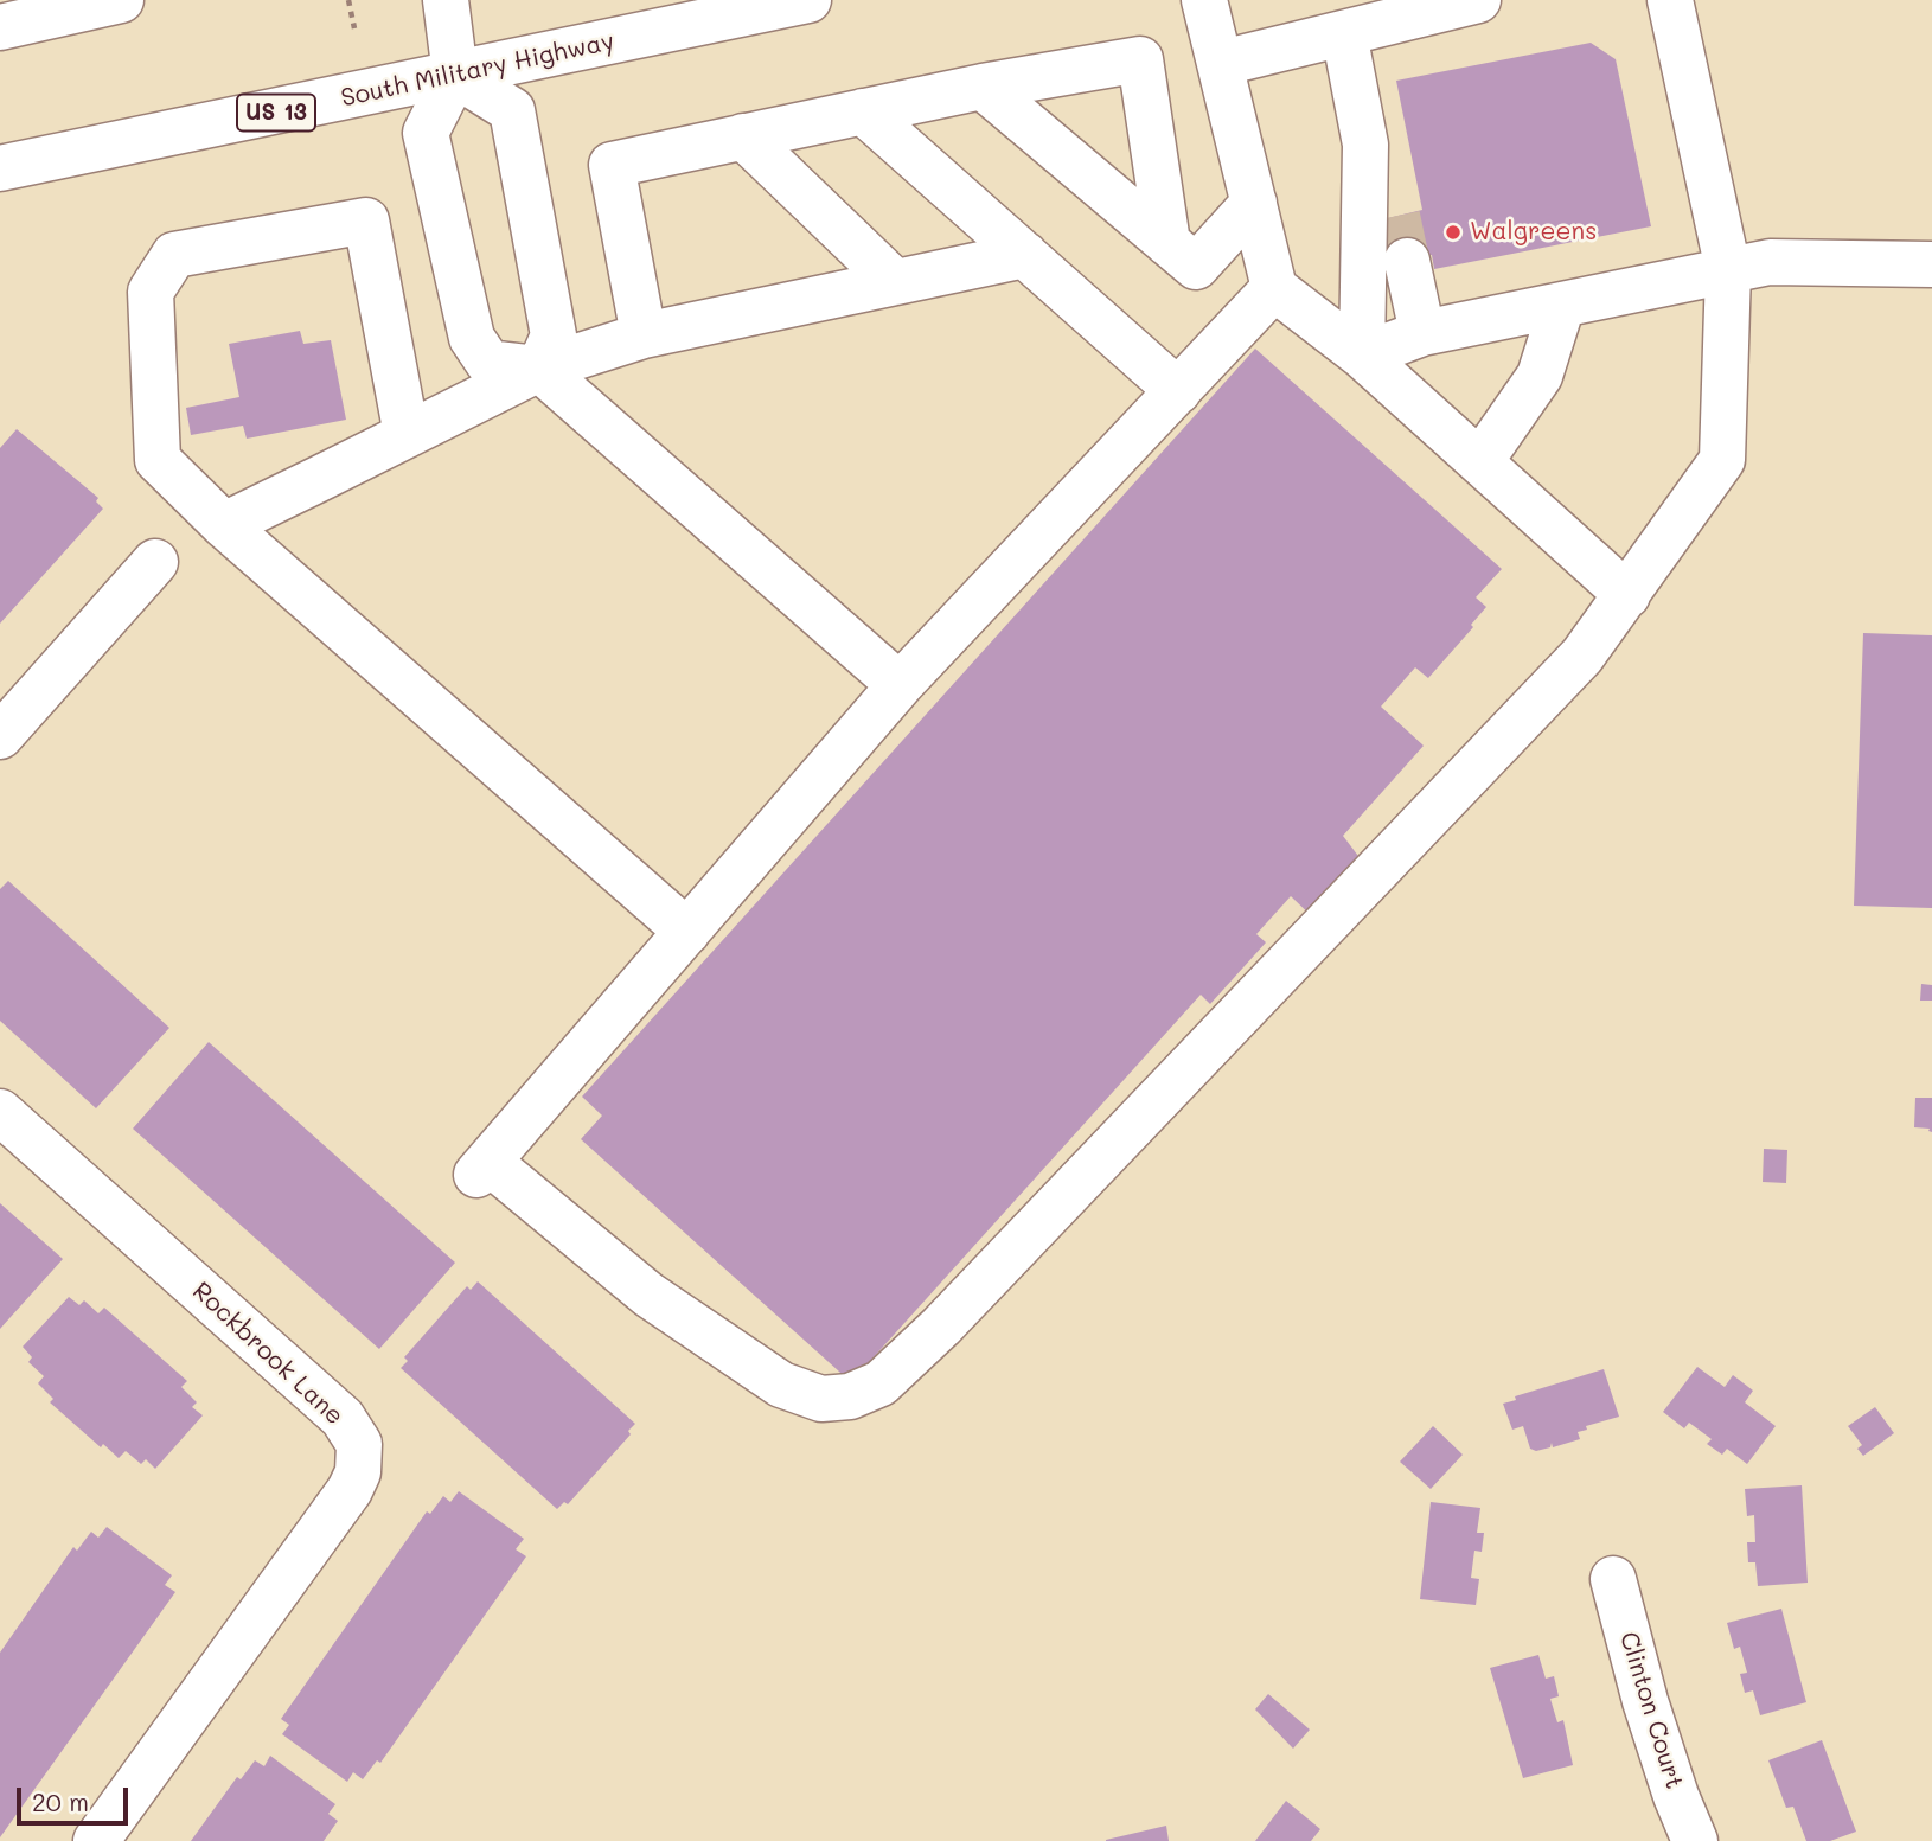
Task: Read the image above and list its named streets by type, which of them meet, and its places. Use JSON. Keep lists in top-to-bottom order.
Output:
{
  "streets": {
    "street": [
      "South Military Highway",
      "US 13",
      "Rockbrook Lane",
      "Clinton Court"
    ]
  },
  "places": ["Walgreens"],
  "scale_bar": "20 m"
}
